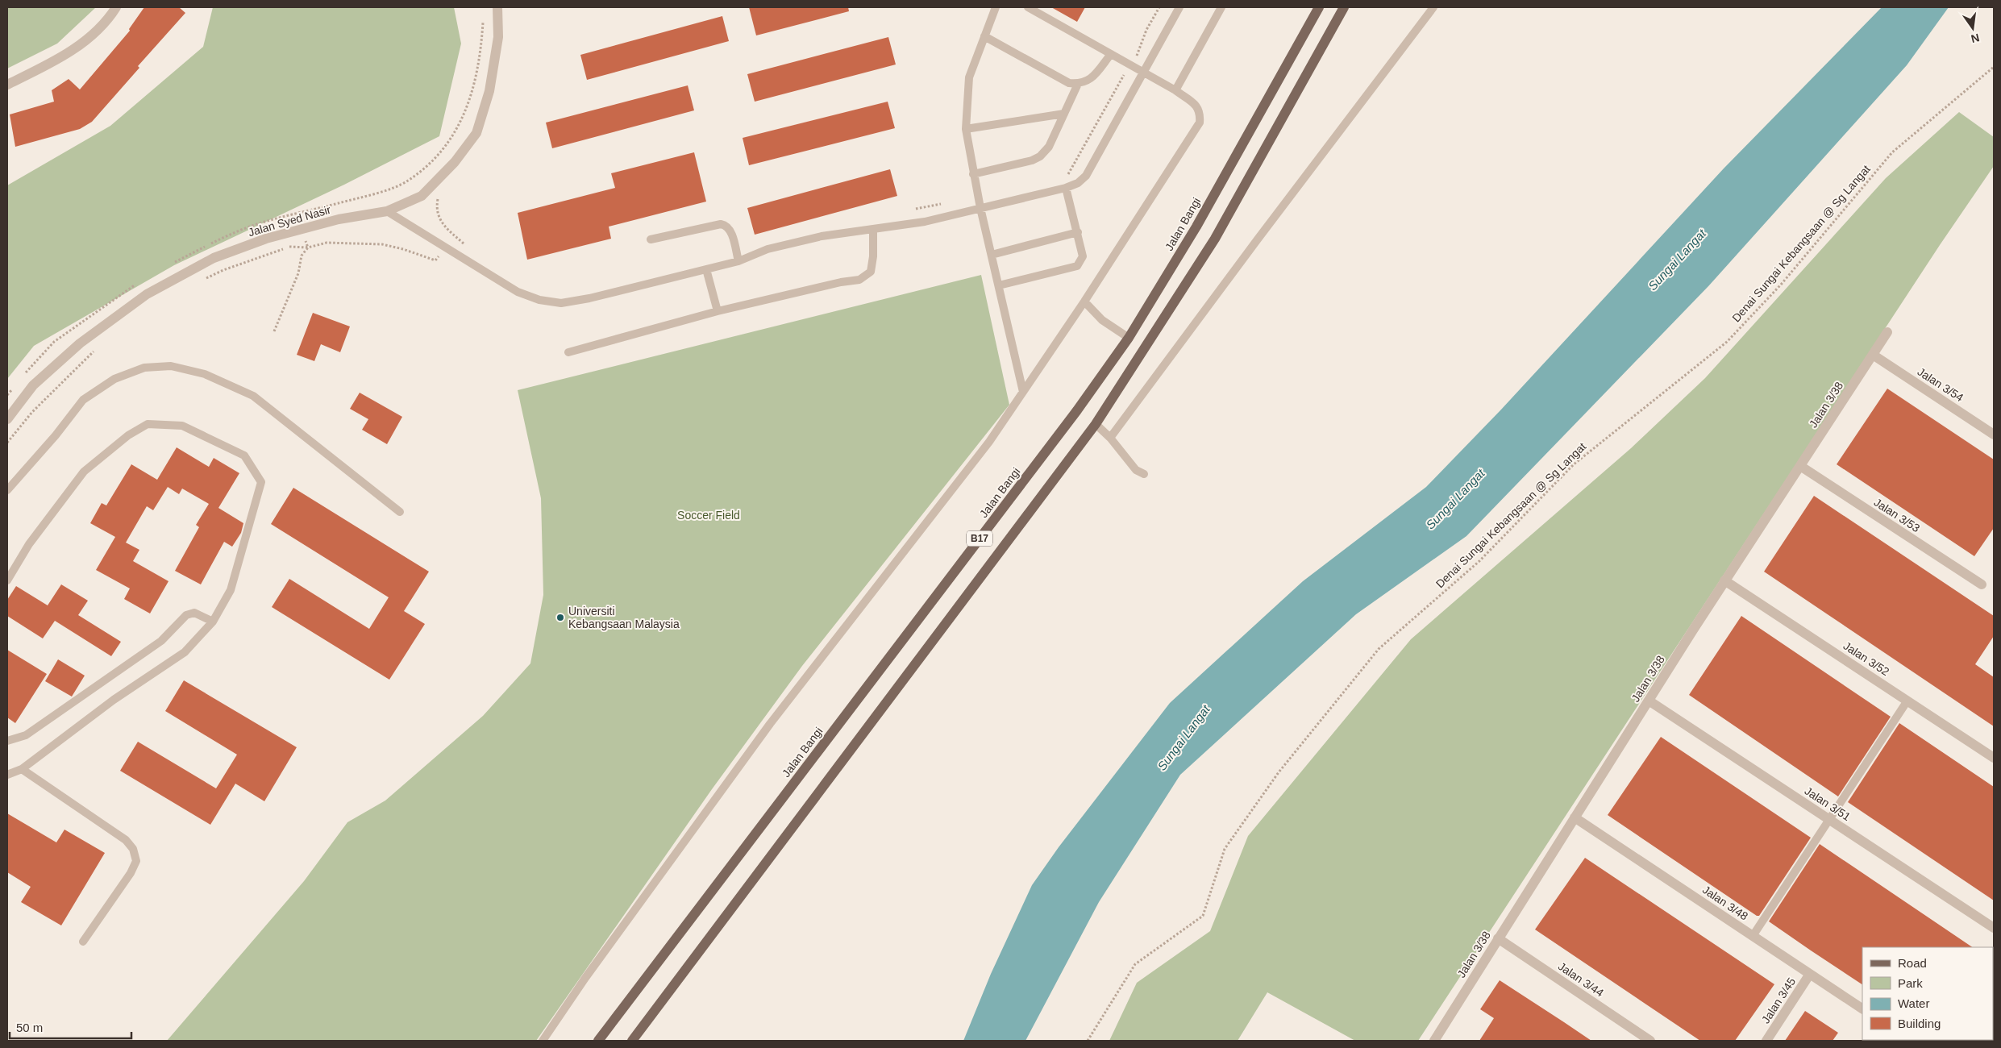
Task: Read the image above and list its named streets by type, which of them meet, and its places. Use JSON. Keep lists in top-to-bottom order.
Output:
{
  "streets": {
    "main road": ["Jalan Bangi", "B17"],
    "street": [
      "Jalan Syed Nasir",
      "Jalan 3/54",
      "Jalan 3/38",
      "Jalan 3/53",
      "Jalan 3/52",
      "Jalan 3/51",
      "Jalan 3/48",
      "Jalan 3/44",
      "Jalan 3/45"
    ],
    "path": ["Denai Sungai Kebangsaan @ Sg Langat"]
  },
  "crossings": [
    ["Jalan 3/54", "Jalan 3/38"],
    ["Jalan 3/38", "Jalan 3/53"],
    ["Jalan 3/38", "Jalan 3/52"],
    ["Jalan 3/38", "Jalan 3/51"],
    ["Jalan 3/38", "Jalan 3/48"],
    ["Jalan 3/38", "Jalan 3/44"],
    ["Jalan 3/48", "Jalan 3/45"]
  ],
  "water": ["Sungai Langat"],
  "parks": ["Soccer Field"],
  "places": ["Universiti Kebangsaan Malaysia"],
  "legend": [
    "Road",
    "Park",
    "Water",
    "Building"
  ],
  "scale_bar": "50 m",
  "north": "bottom"
}
